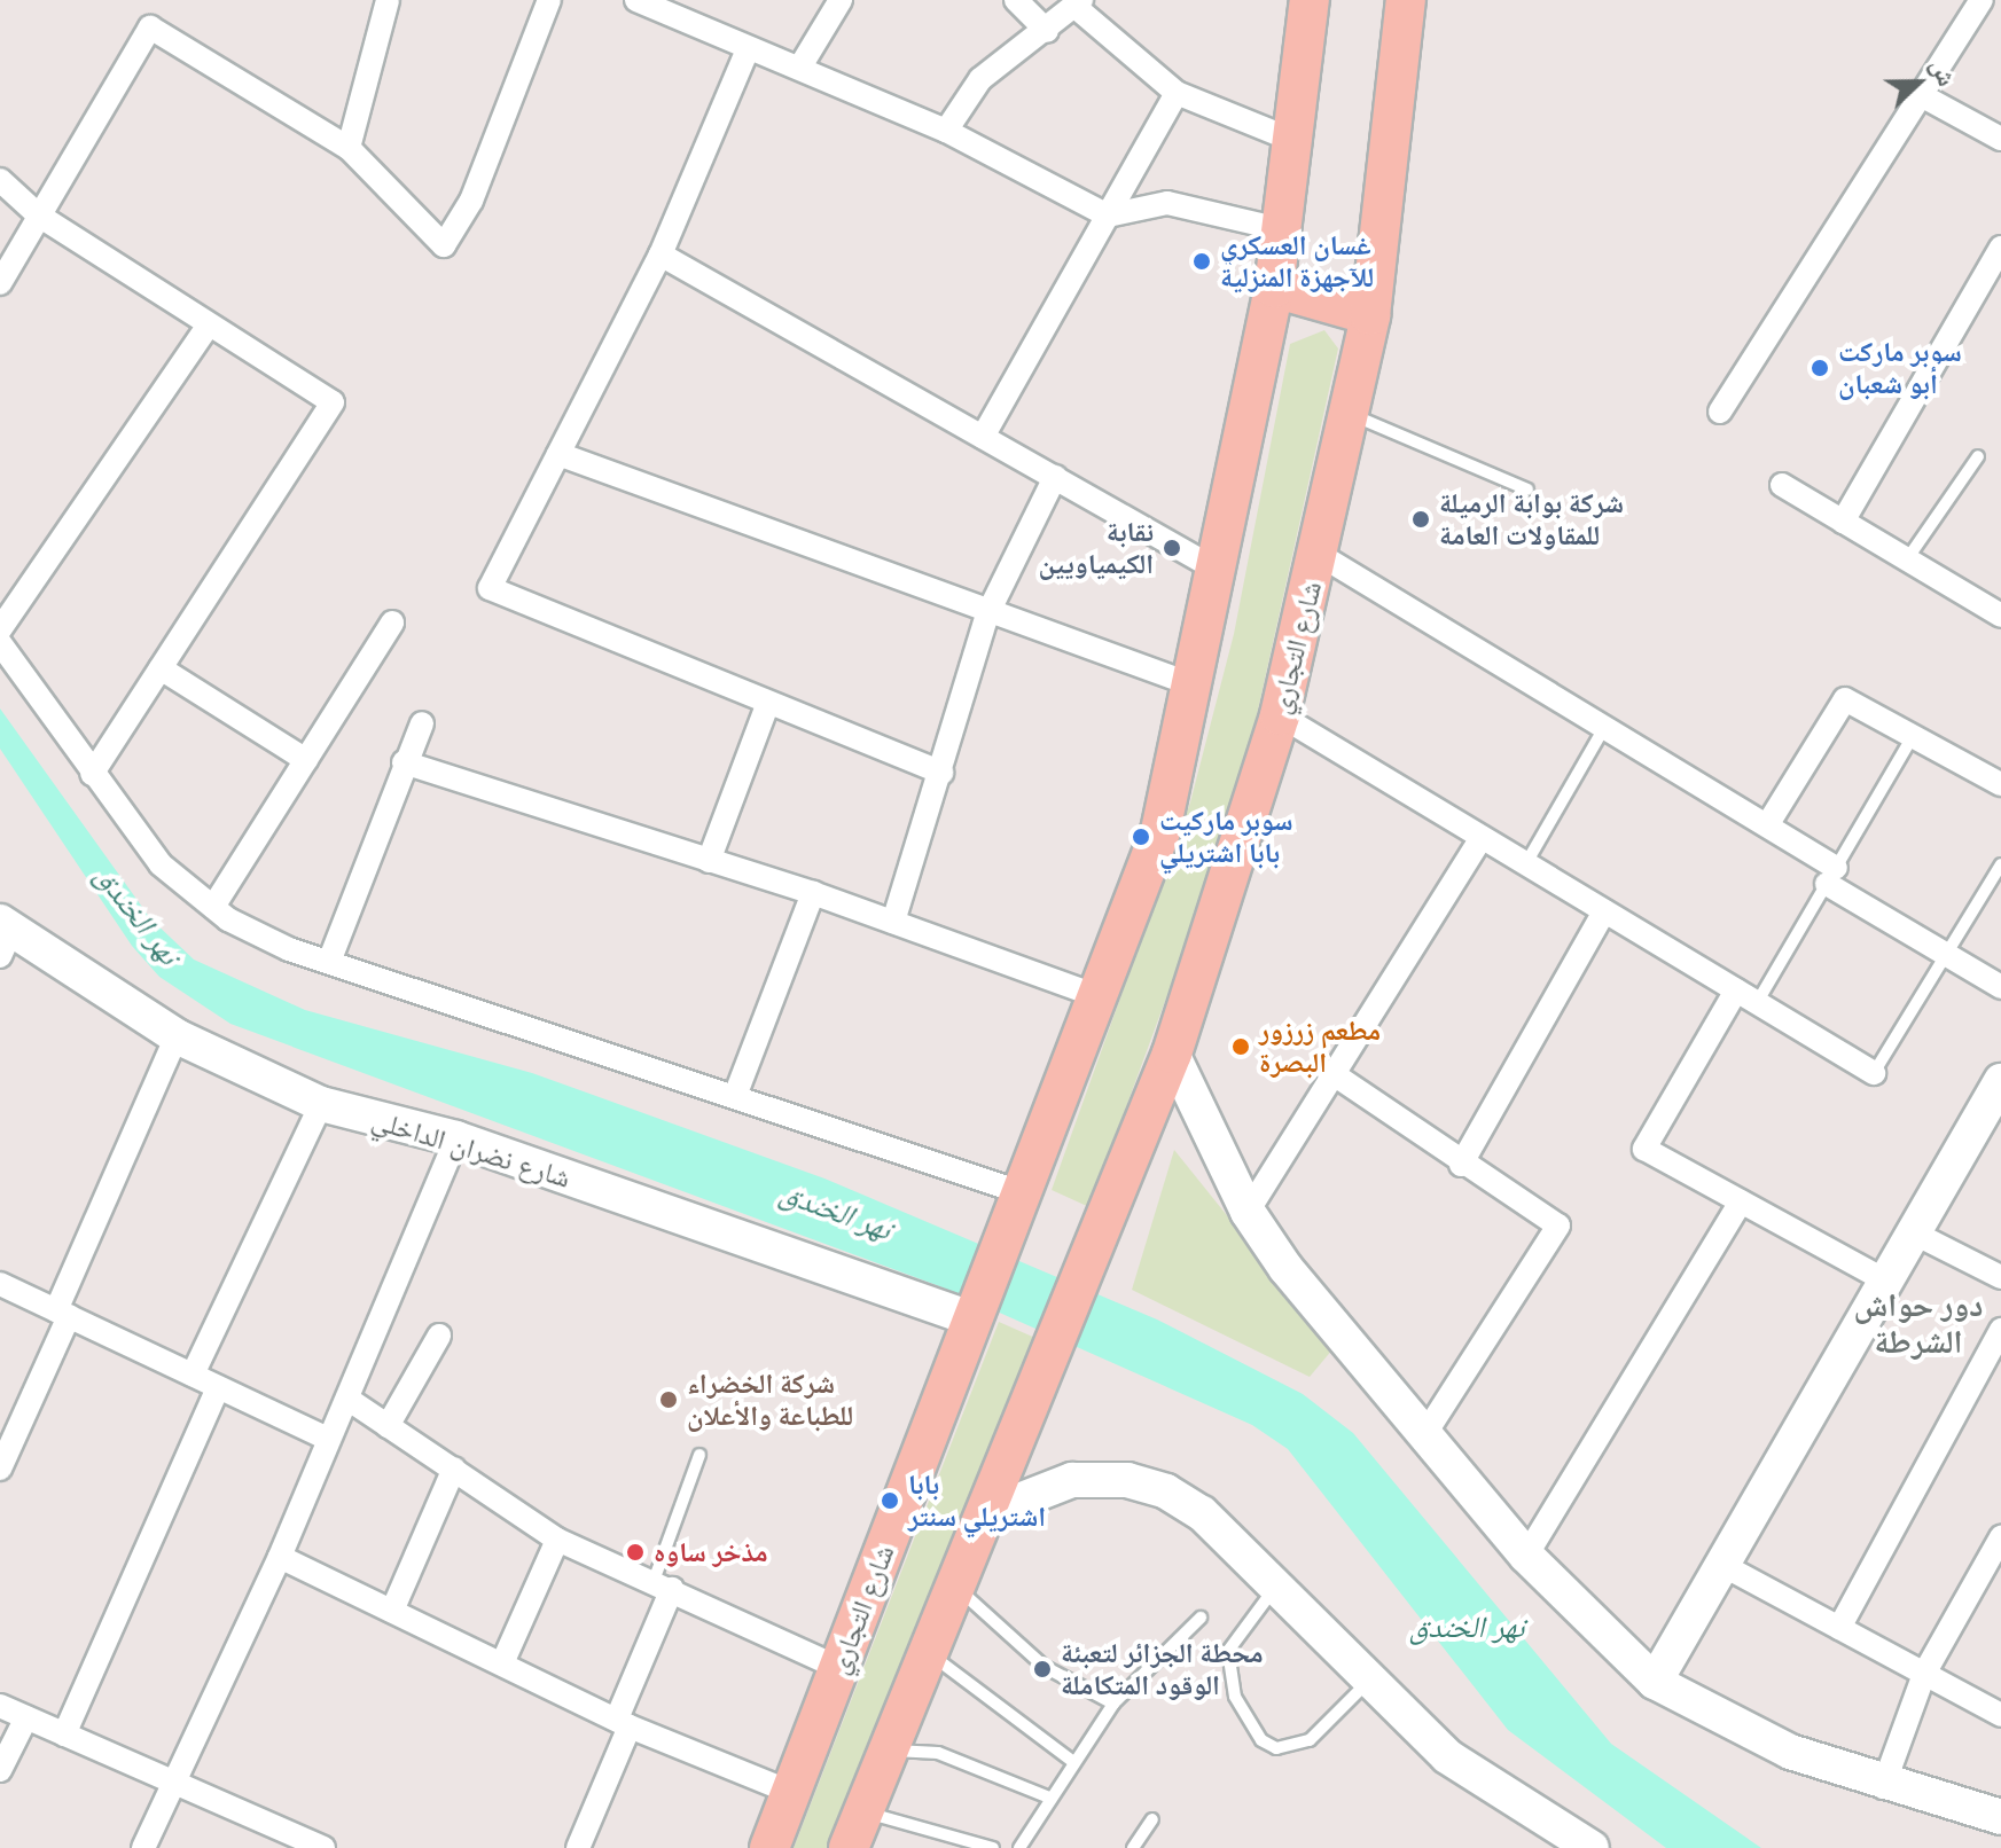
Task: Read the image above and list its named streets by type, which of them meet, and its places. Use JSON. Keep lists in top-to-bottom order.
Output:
{
  "streets": {
    "main road": ["شارع التجاري", "شارع نضران الداخلي"]
  },
  "crossings": [
    ["شارع التجاري", "شارع نضران الداخلي"]
  ],
  "districts": ["دور حواش الشرطة"],
  "water": ["نهر الخندق"],
  "places": [
    "غسان العسكري للآجهزة المنزلية",
    "سوبر ماركت أبو شعبان",
    "شركة بوابة الرميلة للمقاولات العامة",
    "نقابة الكيمياويين",
    "سوبر ماركيت بابا اشتريلي",
    "مطعم زرزور البصرة",
    "شركة الخضراء للطباعة والأعلان",
    "بابا اشتريلي سنتر",
    "مذخر ساوه",
    "محطة الجزائر لتعبئة الوقود المتكاملة"
  ],
  "north": "right"
}
